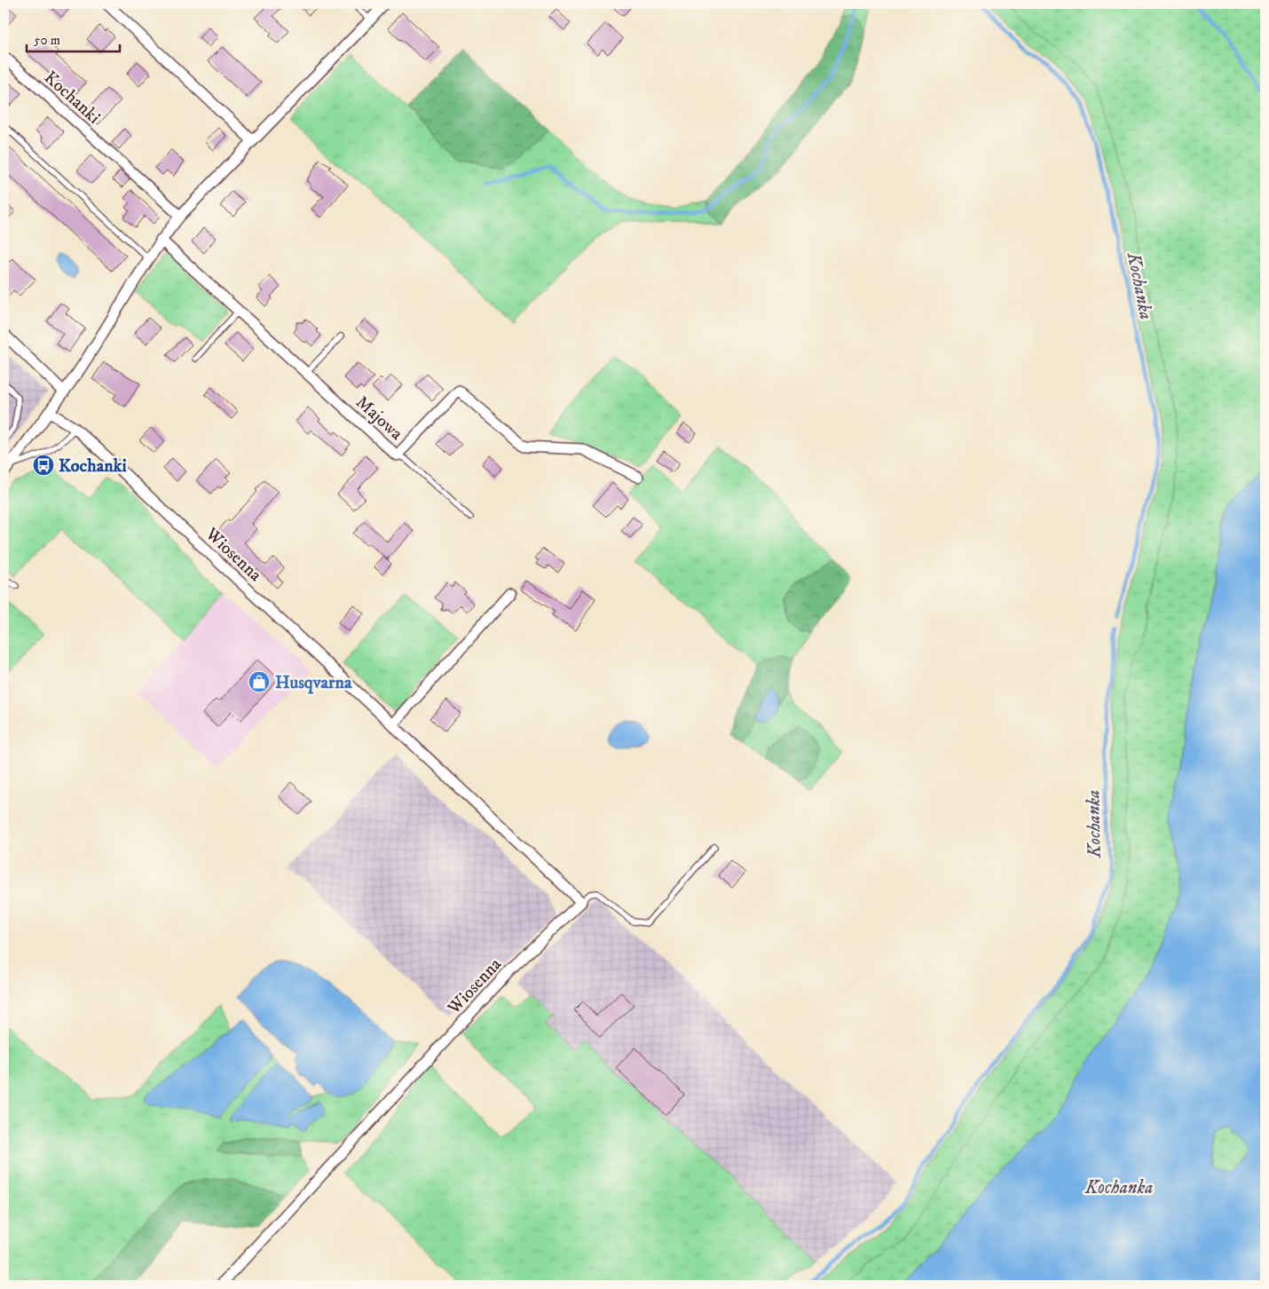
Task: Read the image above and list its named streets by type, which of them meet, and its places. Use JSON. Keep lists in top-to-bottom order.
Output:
{
  "streets": {
    "street": ["Kochanki", "Majowa", "Wiosenna"]
  },
  "water": ["Kochanka"],
  "places": {
    "bus stop": ["Kochanki"],
    "shop": ["Husqvarna"]
  },
  "scale_bar": "50 m"
}
